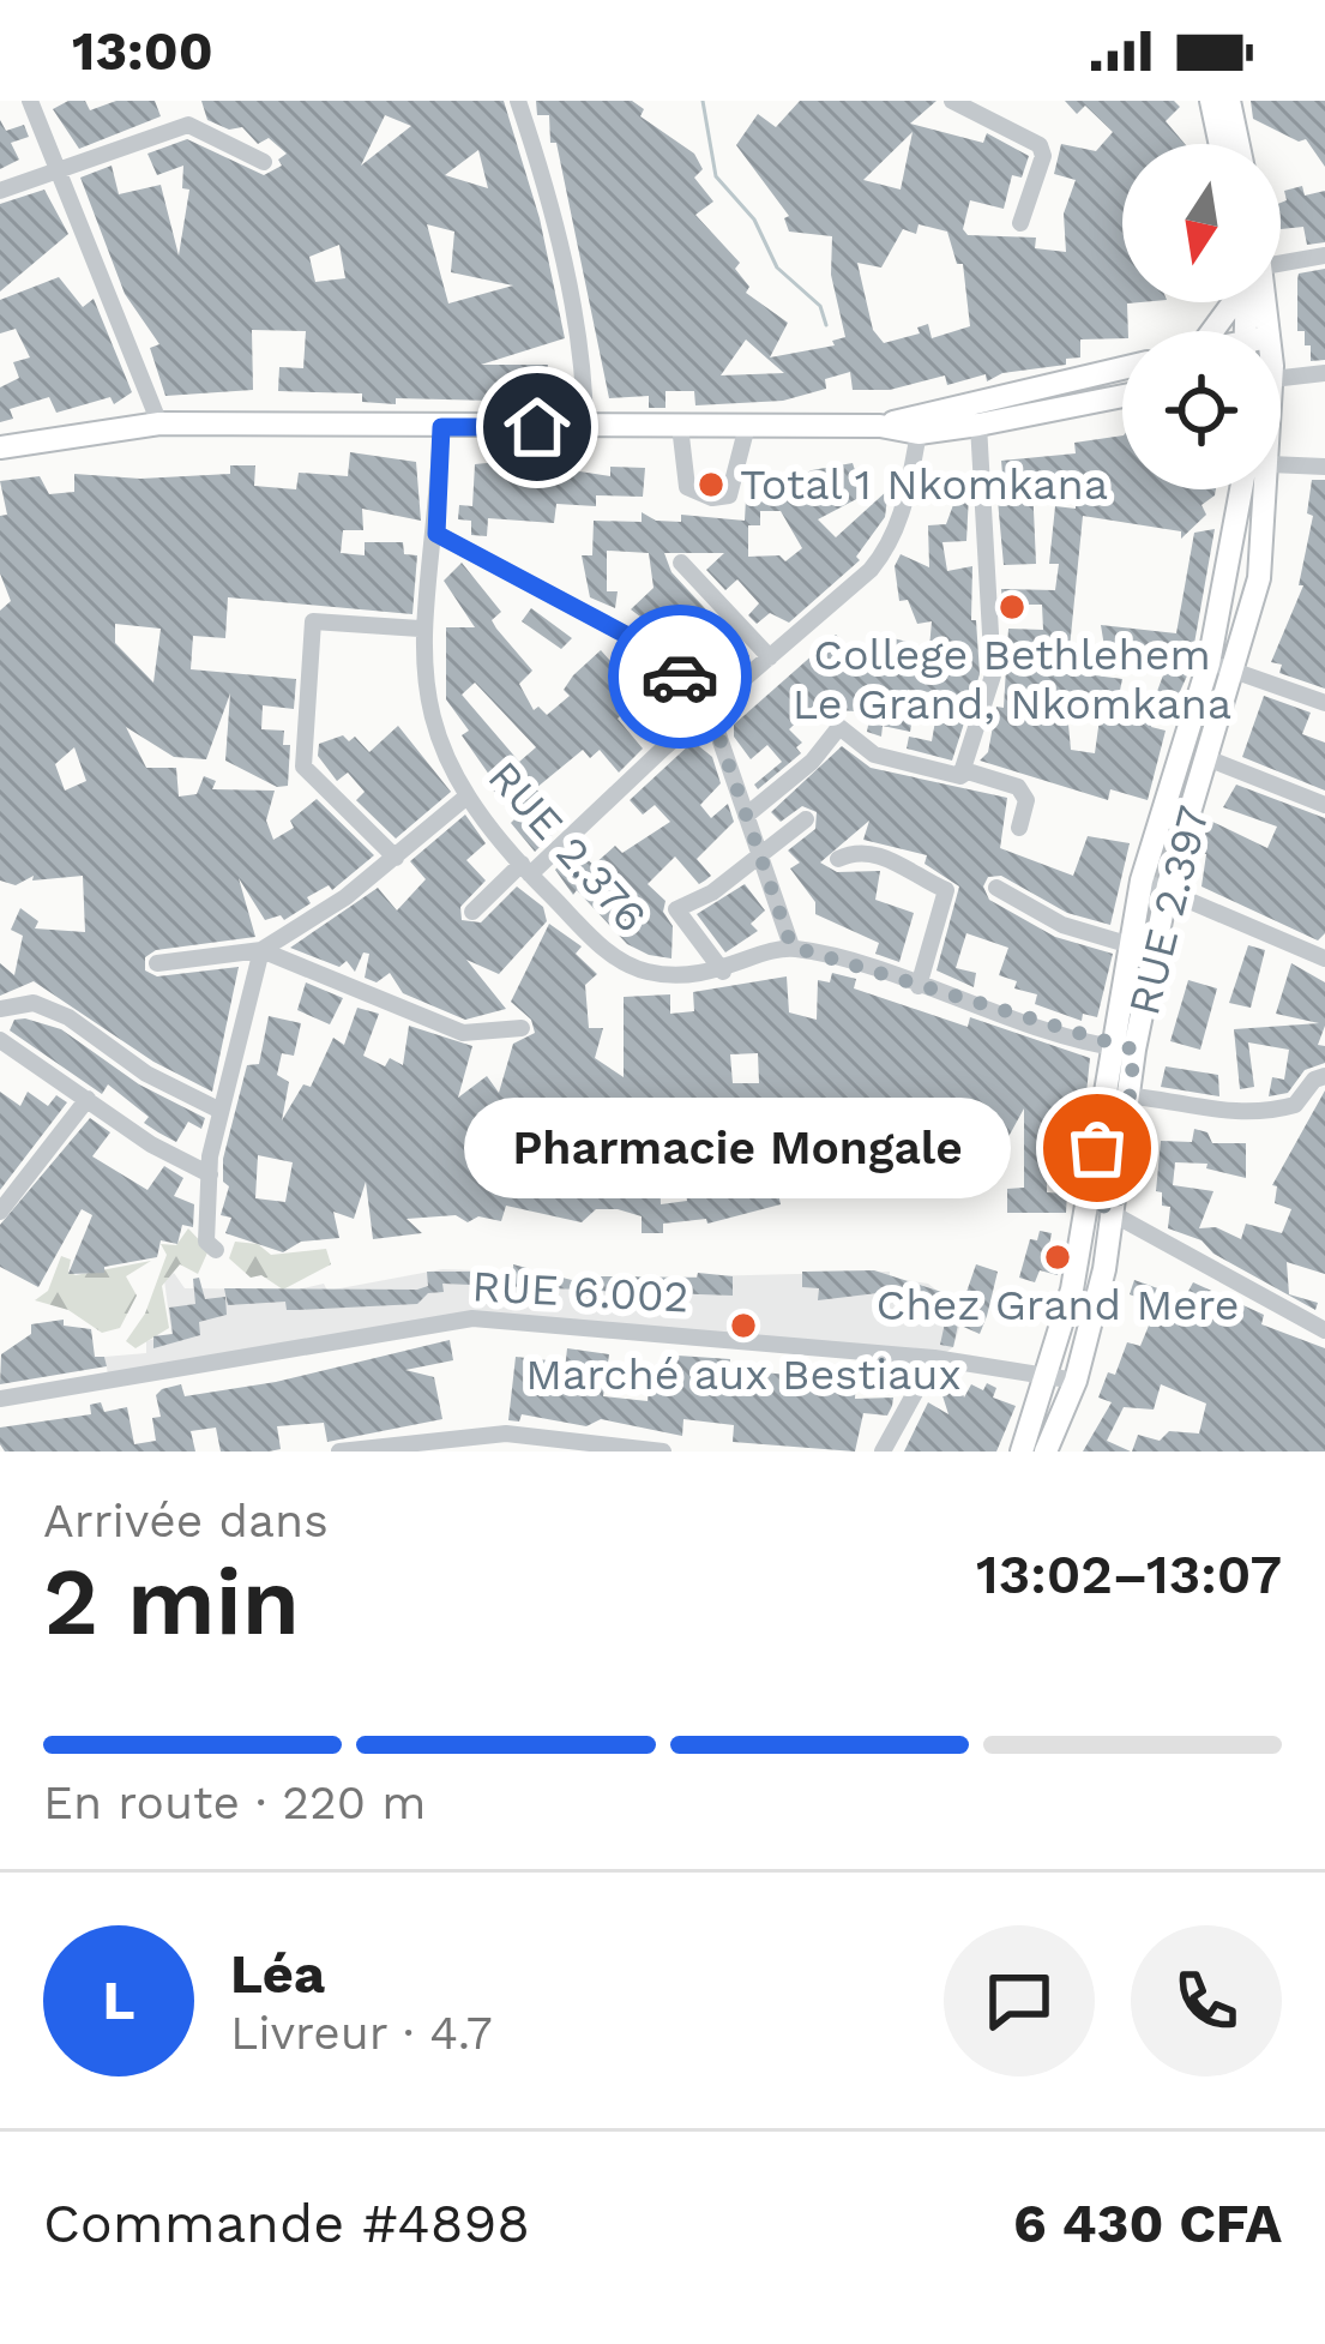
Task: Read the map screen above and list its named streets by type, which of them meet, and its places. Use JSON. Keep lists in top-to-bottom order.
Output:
{
  "streets": {
    "main road": ["RUE 2.397"],
    "street": ["RUE 2.376", "RUE 6.002"]
  },
  "crossings": [
    ["RUE 2.397", "RUE 6.002"]
  ],
  "places": [
    "Total 1 Nkomkana",
    "College Bethlehem Le Grand, Nkomkana",
    "Pharmacie Mongale",
    "Chez Grand Mere",
    "Marché aux Bestiaux"
  ],
  "north": "bottom",
  "page": {
    "status": "13:00",
    "bubble": "Pharmacie Mongale",
    "heading": ["2 min", "Arrivée dans", "13:02–13:07"],
    "panel": [
      "Léa",
      "Livreur · 4.7",
      "Commande #4898",
      "6 430 CFA"
    ],
    "bar": "En route · 220 m",
    "round": "L"
  }
}
